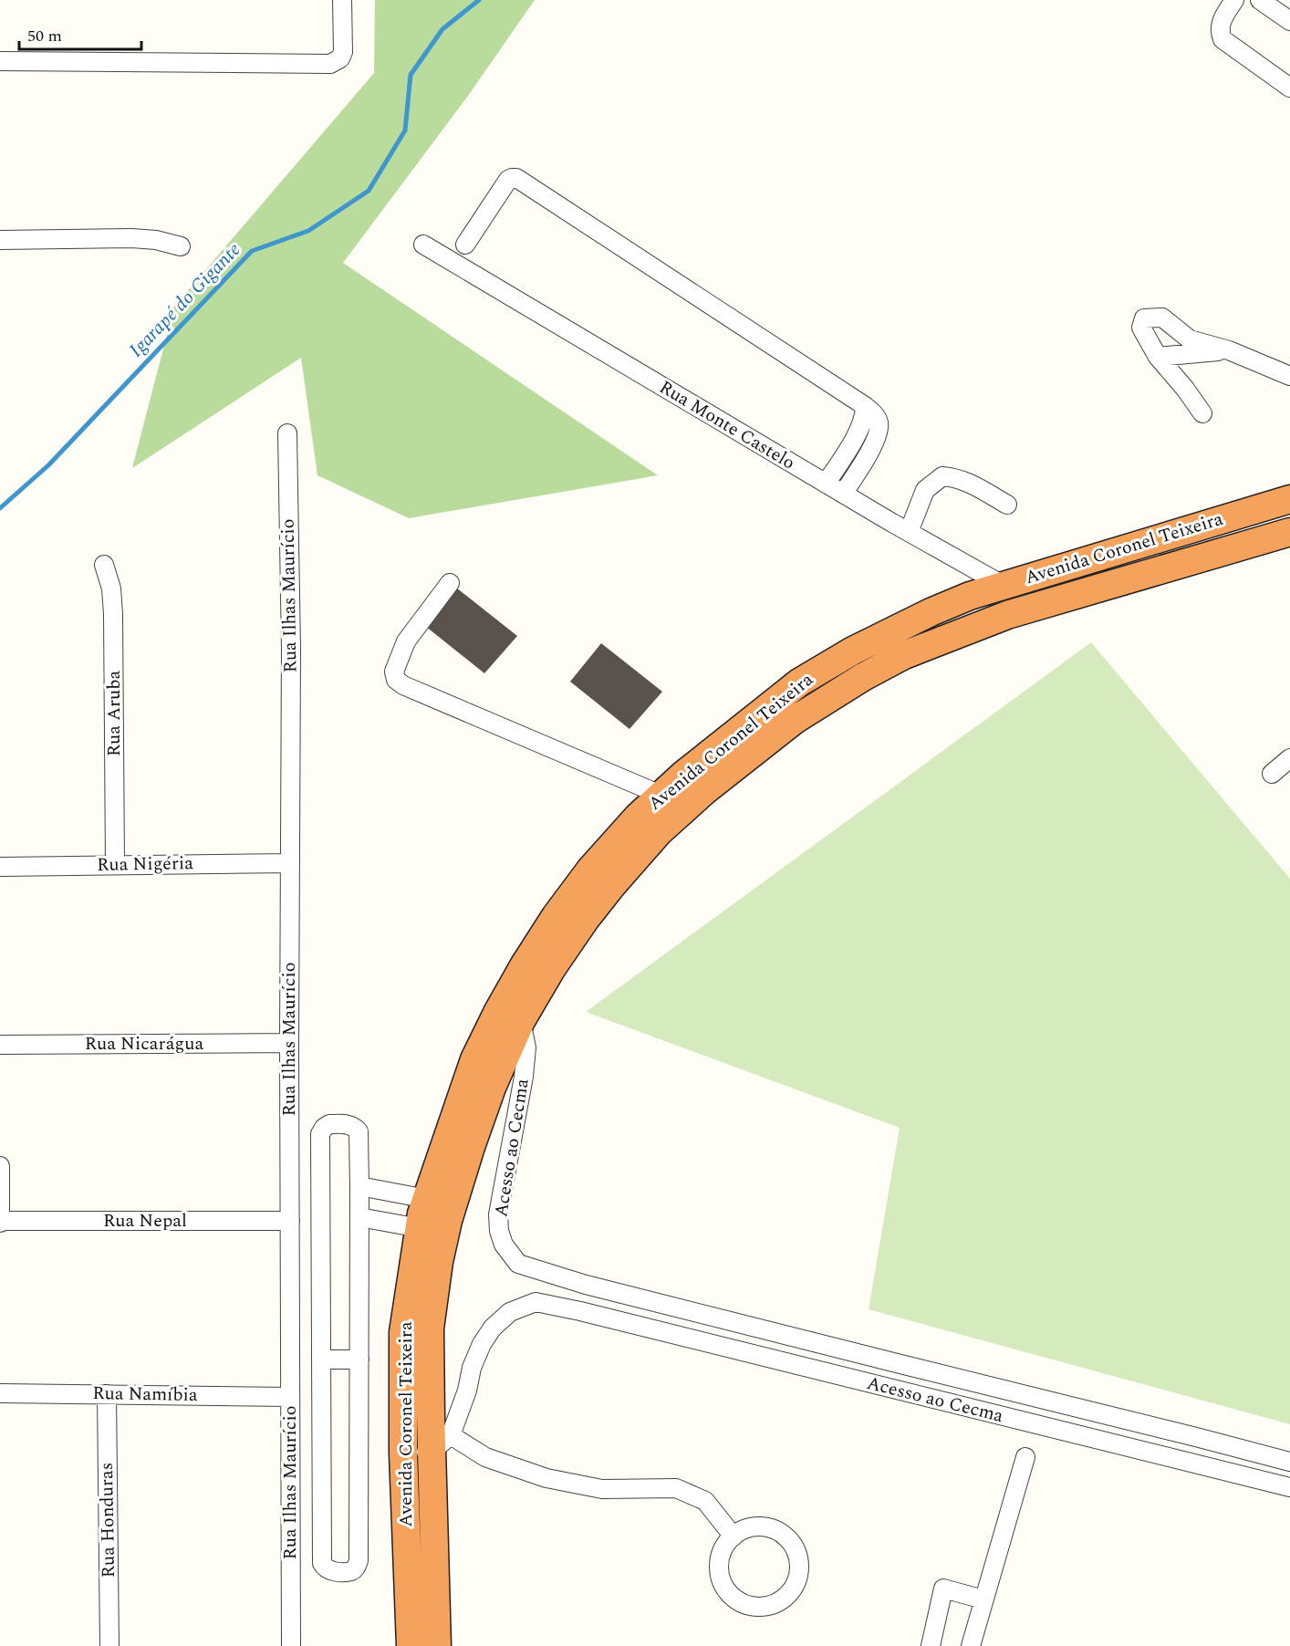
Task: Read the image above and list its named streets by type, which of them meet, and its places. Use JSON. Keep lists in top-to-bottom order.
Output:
{
  "streets": {
    "highway": ["Avenida Coronel Teixeira"],
    "street": [
      "Rua Monte Castelo",
      "Rua Ilhas Maurício",
      "Rua Aruba",
      "Rua Nigéria",
      "Rua Nicarágua",
      "Acesso ao Cecma",
      "Rua Nepal",
      "Rua Namíbia",
      "Rua Honduras"
    ]
  },
  "crossings": [
    ["Rua Monte Castelo", "Avenida Coronel Teixeira"],
    ["Avenida Coronel Teixeira", "Acesso ao Cecma"],
    ["Rua Ilhas Maurício", "Rua Nigéria"],
    ["Rua Ilhas Maurício", "Rua Nicarágua"],
    ["Rua Ilhas Maurício", "Rua Nepal"],
    ["Rua Ilhas Maurício", "Rua Namíbia"],
    ["Rua Aruba", "Rua Nigéria"],
    ["Rua Namíbia", "Rua Honduras"]
  ],
  "water": ["Igarapé do Gigante"],
  "scale_bar": "50 m"
}
